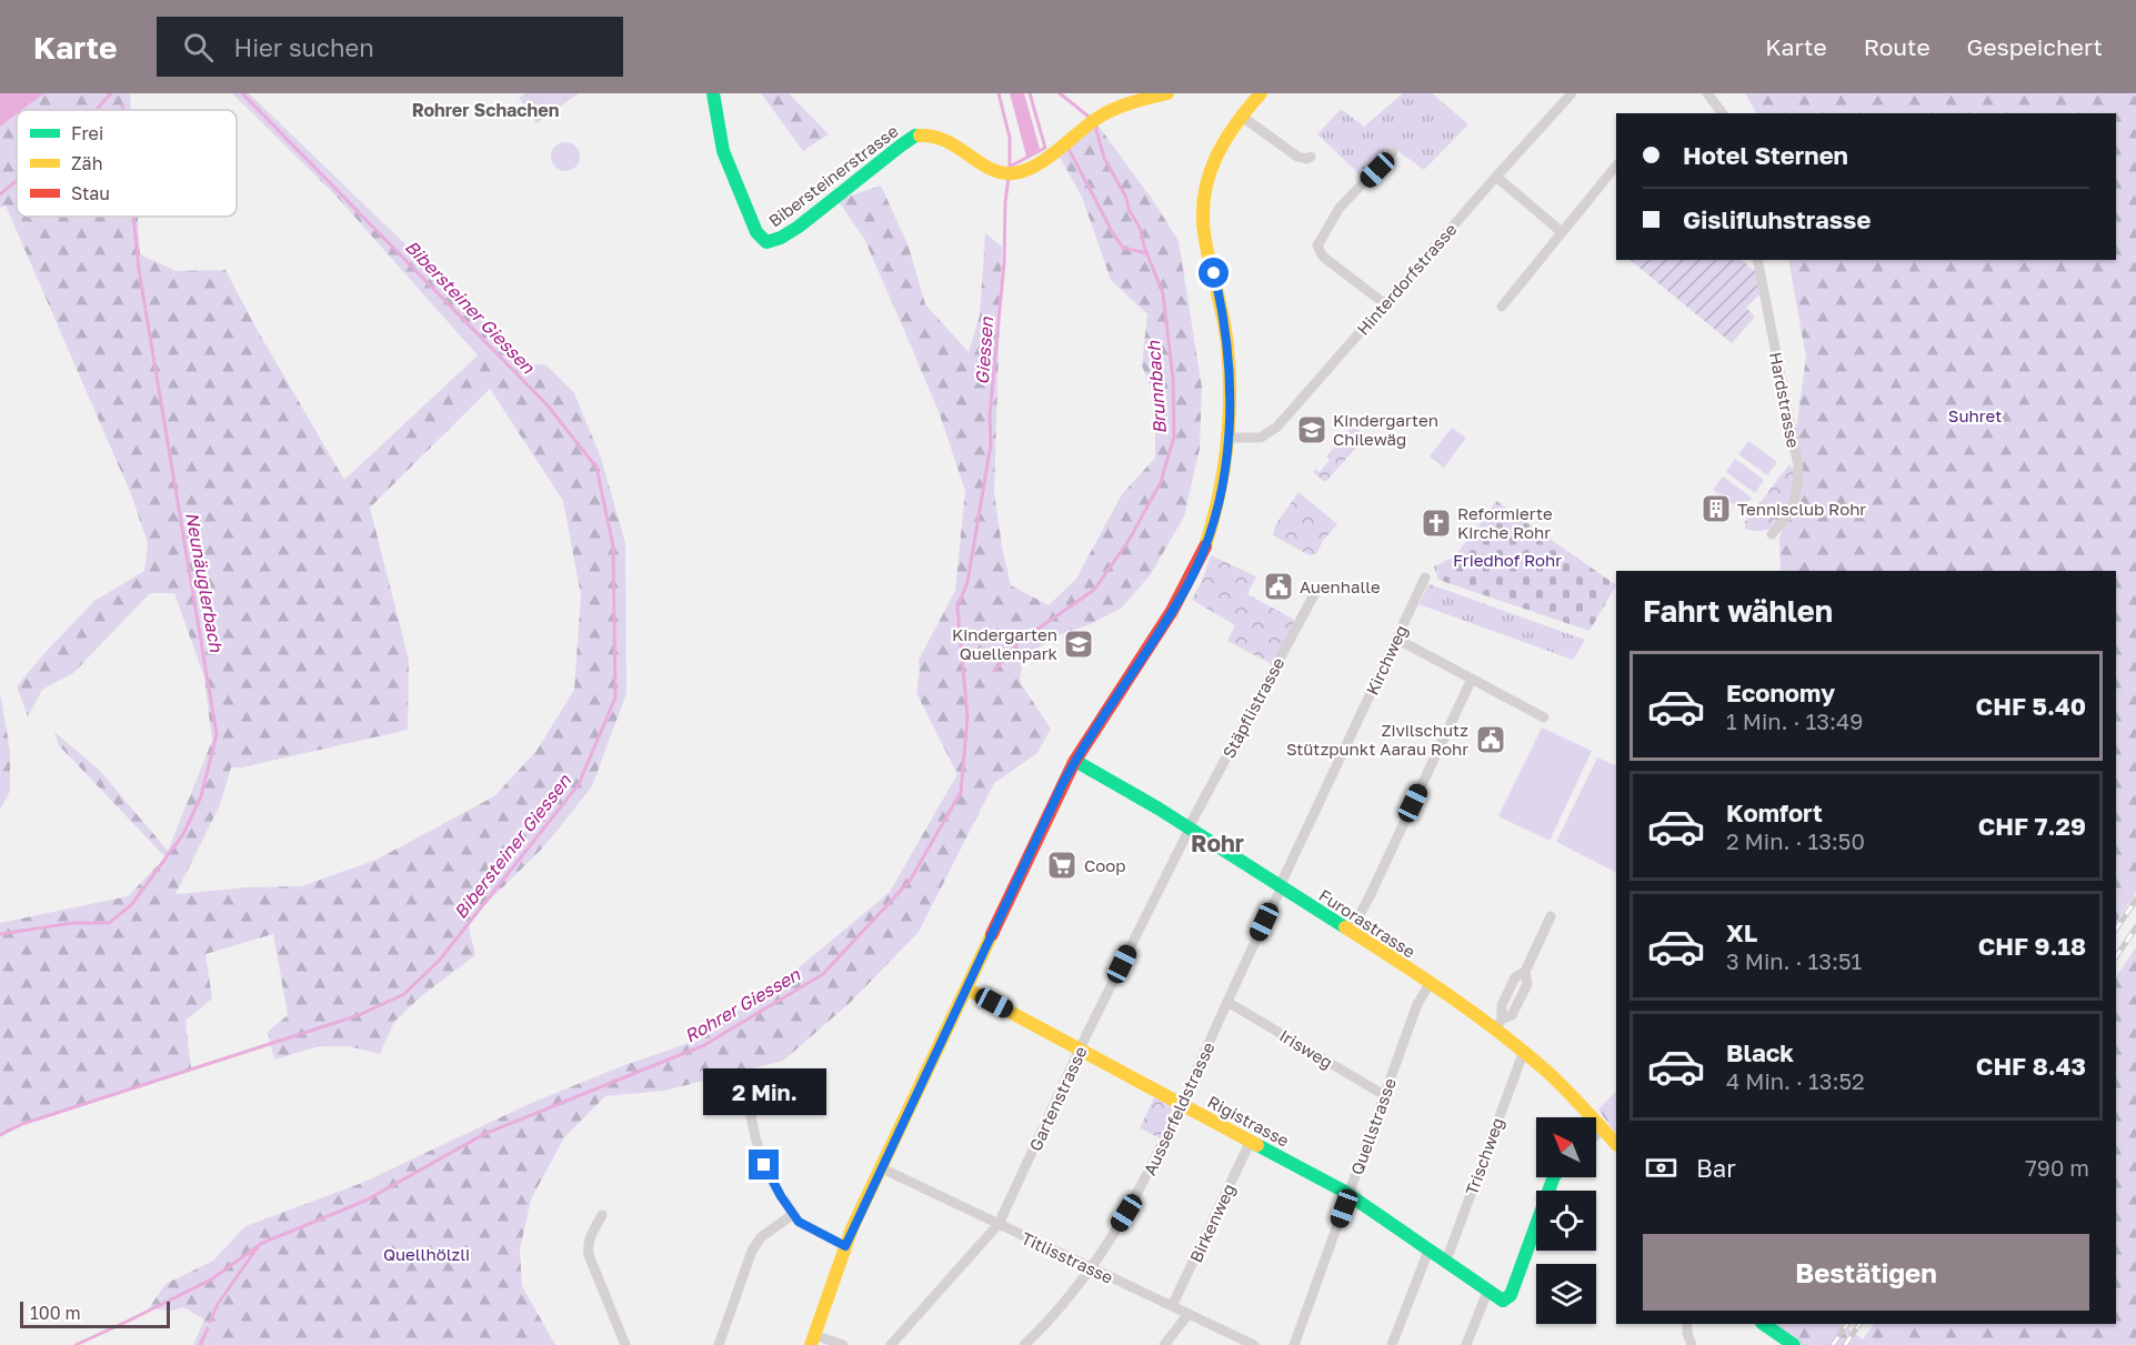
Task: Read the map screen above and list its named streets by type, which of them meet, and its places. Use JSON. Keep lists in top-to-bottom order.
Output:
{
  "streets": {
    "main road": ["Bibersteinerstrasse", "Furorastrasse", "Rigistrasse"],
    "street": [
      "Hinterdorfstrasse",
      "Hardstrasse",
      "Kirchweg",
      "Stäpflistrasse",
      "Irisweg",
      "Gartenstrasse",
      "Ausserfeldstrasse",
      "Quellstrasse",
      "Trischweg",
      "Birkenweg",
      "Titlisstrasse"
    ]
  },
  "crossings": [
    ["Kirchweg", "Furorastrasse"],
    ["Kirchweg", "Ausserfeldstrasse"],
    ["Stäpflistrasse", "Furorastrasse"],
    ["Stäpflistrasse", "Gartenstrasse"],
    ["Furorastrasse", "Gartenstrasse"],
    ["Furorastrasse", "Ausserfeldstrasse"],
    ["Furorastrasse", "Quellstrasse"],
    ["Furorastrasse", "Trischweg"],
    ["Irisweg", "Ausserfeldstrasse"],
    ["Irisweg", "Quellstrasse"],
    ["Gartenstrasse", "Rigistrasse"],
    ["Gartenstrasse", "Titlisstrasse"],
    ["Ausserfeldstrasse", "Rigistrasse"],
    ["Ausserfeldstrasse", "Titlisstrasse"],
    ["Rigistrasse", "Quellstrasse"],
    ["Rigistrasse", "Trischweg"],
    ["Rigistrasse", "Birkenweg"],
    ["Birkenweg", "Titlisstrasse"]
  ],
  "districts": ["Rohrer Schachen", "Rohr"],
  "water": [
    "Bibersteiner Giessen",
    "Giessen",
    "Brunnbach",
    "Neunäuglerbach",
    "Rohrer Giessen"
  ],
  "parks": ["Suhret", "Friedhof Rohr", "Quellhölzli"],
  "places": {
    "school or university": ["Kindergarten Chilewäg", "Kindergarten Quellenpark"],
    "building": ["Tennisclub Rohr"],
    "church": ["Reformierte Kirche Rohr"],
    "public building": ["Auenhalle", "Zivilschutz Stützpunkt Aarau Rohr"],
    "supermarket": ["Coop"]
  },
  "legend": ["Frei", "Zäh", "Stau"],
  "scale_bar": "100 m",
  "north": "top left",
  "page": {
    "header": "Karte",
    "search": "Hier suchen",
    "nav": ["Karte", "Route", "Gespeichert"],
    "banner": ["Hotel Sternen", "Gislifluhstrasse"],
    "heading": "Fahrt wählen",
    "list": [
      {
        "name": "Economy",
        "note": "1 Min. · 13:49",
        "value": "CHF 5.40"
      },
      {
        "name": "Komfort",
        "note": "2 Min. · 13:50",
        "value": "CHF 7.29"
      },
      {
        "name": "XL",
        "note": "3 Min. · 13:51",
        "value": "CHF 9.18"
      },
      {
        "name": "Black",
        "note": "4 Min. · 13:52",
        "value": "CHF 8.43"
      }
    ],
    "bubble": "2 Min.",
    "pay": ["Bar", "790 m"],
    "buttons": "Bestätigen",
    "scale": "100 m"
  }
}
